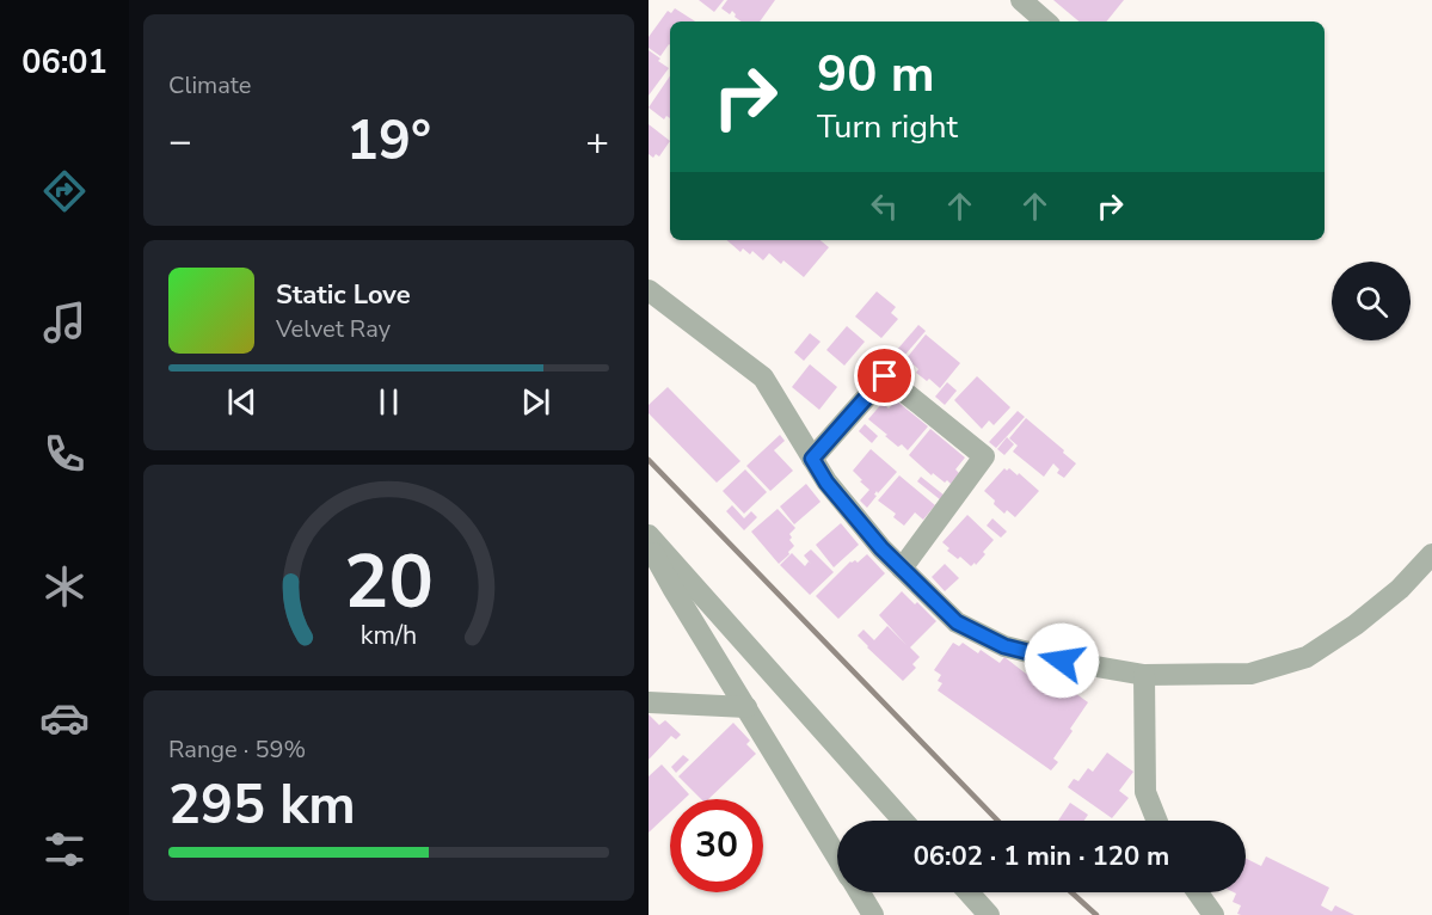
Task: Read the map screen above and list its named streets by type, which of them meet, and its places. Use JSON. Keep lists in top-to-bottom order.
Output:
{
  "page": {
    "tabs": "06:01",
    "tile": [
      "Climate",
      ["Range · 59%", "295 km"]
    ],
    "turn": ["90 m", "Turn right"],
    "heat": ["−", "19°", "+"],
    "song": ["Static Love", "Velvet Ray"],
    "limit": "30",
    "trip": "06:02 · 1 min · 120 m",
    "gauge": ["20", "km/h"]
  }
}
